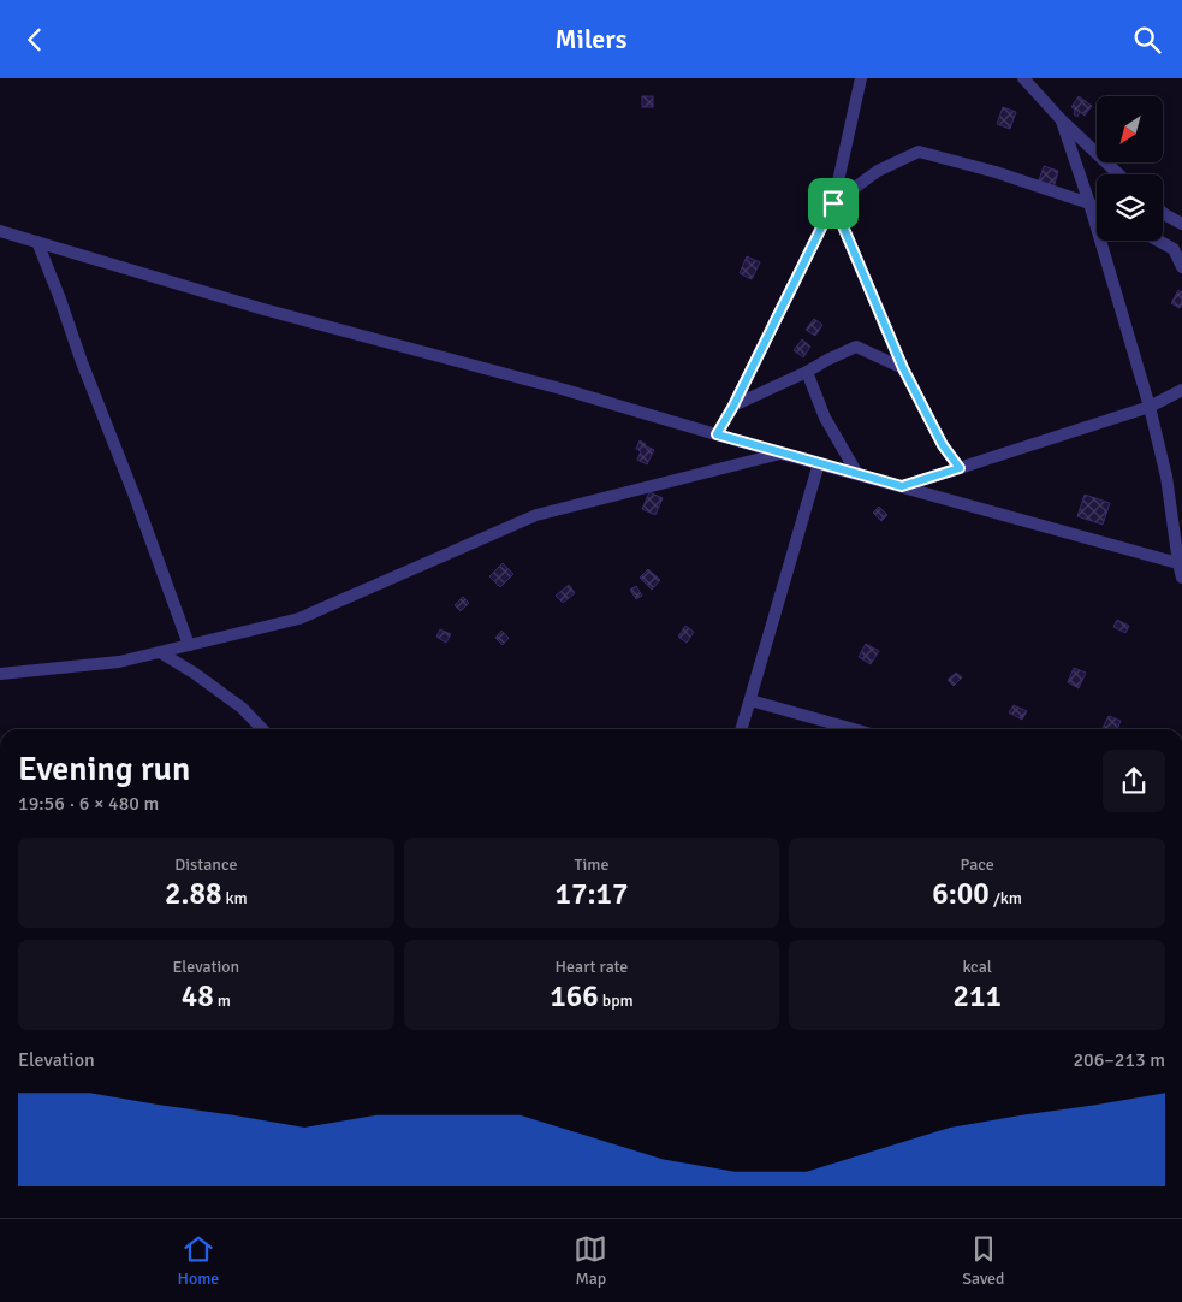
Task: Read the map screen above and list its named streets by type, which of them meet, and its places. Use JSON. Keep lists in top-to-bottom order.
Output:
{
  "north": "bottom left",
  "page": {
    "header": "Milers",
    "heading": ["Evening run", "19:56 · 6 × 480 m"],
    "stats": [
      ["Distance", "2.88 km"],
      ["Time", "17:17"],
      ["Pace", "6:00 /km"],
      ["Elevation", "48 m"],
      ["Heart rate", "166 bpm"],
      ["kcal", "211"]
    ],
    "chart": ["Elevation", "206–213 m"],
    "tabs": ["Home", "Map", "Saved"]
  }
}
